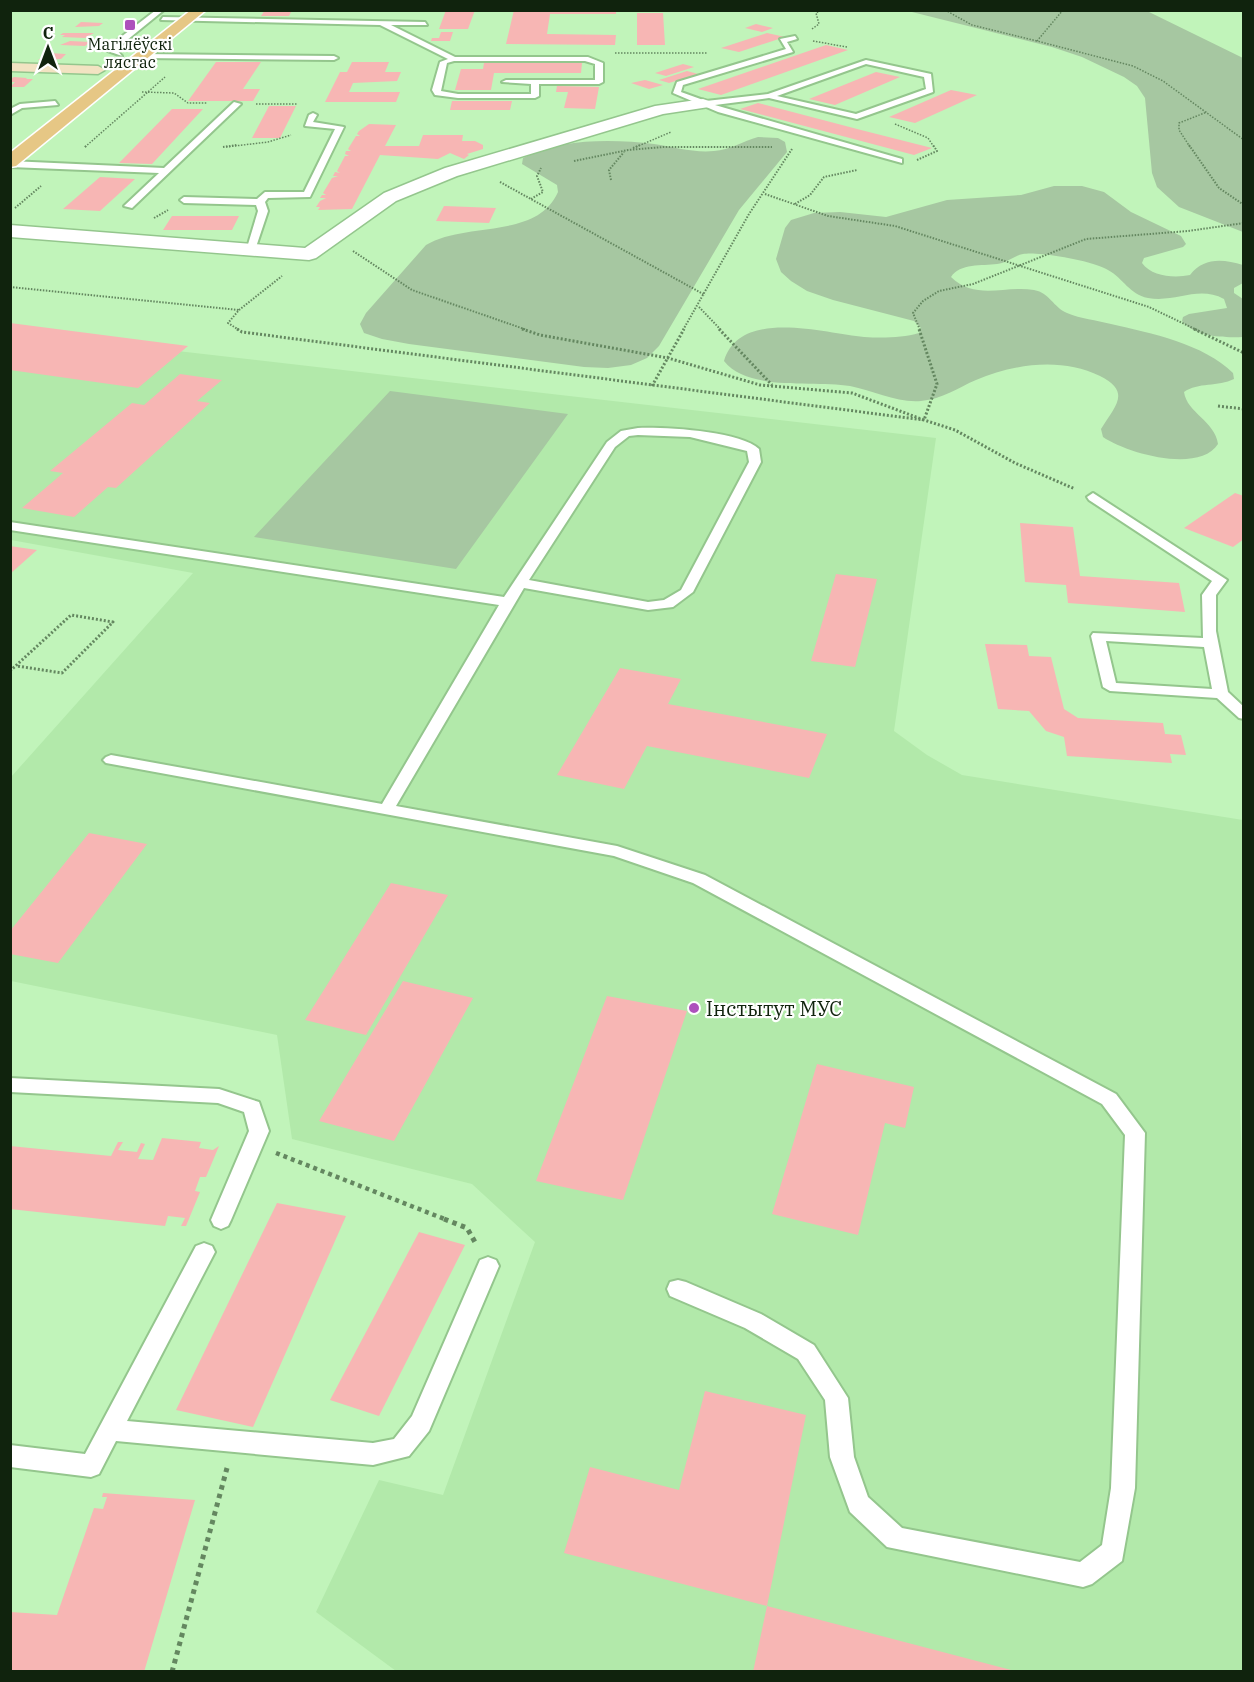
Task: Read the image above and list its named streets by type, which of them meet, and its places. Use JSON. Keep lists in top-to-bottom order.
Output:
{
  "places": {
    "transit": ["Магілёўскі лясгас"],
    "other": ["Інстытут МУС"]
  },
  "north": "top"
}
